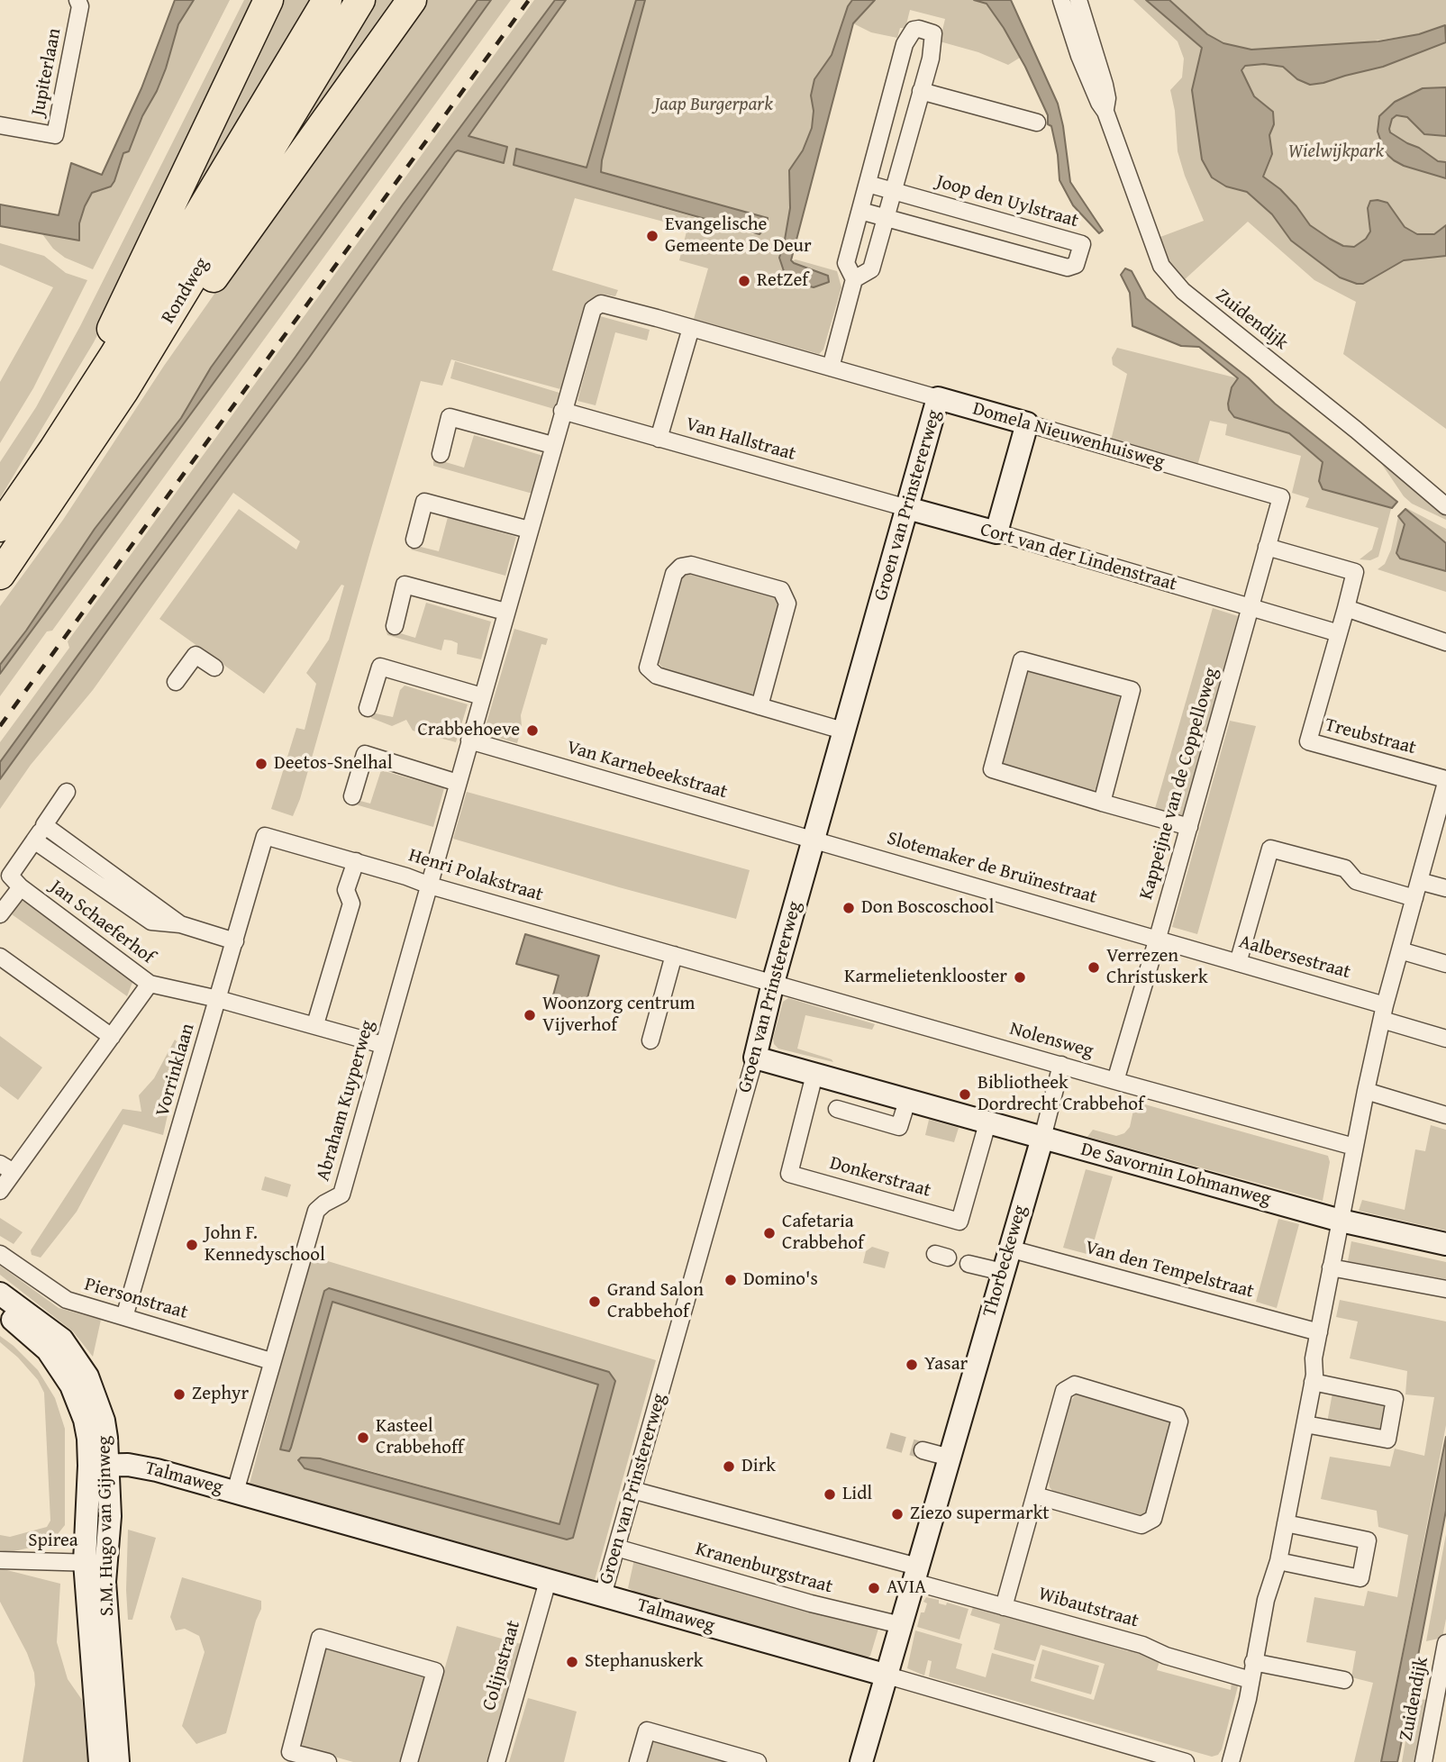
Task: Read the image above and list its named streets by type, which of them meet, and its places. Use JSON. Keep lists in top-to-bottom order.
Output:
{
  "streets": {
    "highway": ["Rondweg"],
    "street": [
      "Jupiterlaan",
      "Joop den Uylstraat",
      "Zuidendijk",
      "Domela Nieuwenhuisweg",
      "Van Hallstraat",
      "Groen van Prinstererweg",
      "Cort van der Lindenstraat",
      "Treubstraat",
      "Van Karnebeekstraat",
      "Kappeijne van de Coppelloweg",
      "Slotemaker de Bruïnestraat",
      "Henri Polakstraat",
      "Jan Schaeferhof",
      "Aalbersestraat",
      "Nolensweg",
      "Vorrinklaan",
      "Abraham Kuyperweg",
      "De Savornin Lohmanweg",
      "Donkerstraat",
      "Thorbeckeweg",
      "Van den Tempelstraat",
      "Piersonstraat",
      "Talmaweg",
      "S.M. Hugo van Gijnweg",
      "Spirea",
      "Kranenburgstraat",
      "Wibautstraat",
      "Colijnstraat"
    ]
  },
  "crossings": [
    ["Domela Nieuwenhuisweg", "Groen van Prinstererweg"],
    ["Domela Nieuwenhuisweg", "Kappeijne van de Coppelloweg"],
    ["Domela Nieuwenhuisweg", "Abraham Kuyperweg"],
    ["Van Hallstraat", "Groen van Prinstererweg"],
    ["Van Hallstraat", "Cort van der Lindenstraat"],
    ["Van Hallstraat", "Abraham Kuyperweg"],
    ["Groen van Prinstererweg", "Cort van der Lindenstraat"],
    ["Groen van Prinstererweg", "Van Karnebeekstraat"],
    ["Groen van Prinstererweg", "Slotemaker de Bruïnestraat"],
    ["Groen van Prinstererweg", "Henri Polakstraat"],
    ["Groen van Prinstererweg", "Nolensweg"],
    ["Groen van Prinstererweg", "De Savornin Lohmanweg"],
    ["Groen van Prinstererweg", "Talmaweg"],
    ["Groen van Prinstererweg", "Kranenburgstraat"],
    ["Cort van der Lindenstraat", "Treubstraat"],
    ["Cort van der Lindenstraat", "Kappeijne van de Coppelloweg"],
    ["Treubstraat", "Kappeijne van de Coppelloweg"],
    ["Van Karnebeekstraat", "Slotemaker de Bruïnestraat"],
    ["Van Karnebeekstraat", "Abraham Kuyperweg"],
    ["Kappeijne van de Coppelloweg", "Slotemaker de Bruïnestraat"],
    ["Kappeijne van de Coppelloweg", "Aalbersestraat"],
    ["Kappeijne van de Coppelloweg", "Nolensweg"],
    ["Slotemaker de Bruïnestraat", "Aalbersestraat"],
    ["Henri Polakstraat", "Nolensweg"],
    ["Henri Polakstraat", "Vorrinklaan"],
    ["Henri Polakstraat", "Abraham Kuyperweg"],
    ["Jan Schaeferhof", "Vorrinklaan"],
    ["Jan Schaeferhof", "Abraham Kuyperweg"],
    ["Nolensweg", "Thorbeckeweg"],
    ["Vorrinklaan", "Piersonstraat"],
    ["Abraham Kuyperweg", "Piersonstraat"],
    ["Abraham Kuyperweg", "Talmaweg"],
    ["De Savornin Lohmanweg", "Donkerstraat"],
    ["De Savornin Lohmanweg", "Thorbeckeweg"],
    ["Thorbeckeweg", "Van den Tempelstraat"],
    ["Thorbeckeweg", "Talmaweg"],
    ["Thorbeckeweg", "Kranenburgstraat"],
    ["Thorbeckeweg", "Wibautstraat"],
    ["Talmaweg", "S.M. Hugo van Gijnweg"],
    ["Talmaweg", "Colijnstraat"],
    ["S.M. Hugo van Gijnweg", "Spirea"]
  ],
  "parks": ["Jaap Burgerpark", "Wielwijkpark"],
  "places": [
    "Evangelische Gemeente De Deur",
    "RetZef",
    "Crabbehoeve",
    "Deetos-Snelhal",
    "Don Boscoschool",
    "Verrezen Christuskerk",
    "Karmelietenklooster",
    "Woonzorg centrum Vijverhof",
    "Bibliotheek Dordrecht Crabbehof",
    "Cafetaria Crabbehof",
    "John F. Kennedyschool",
    "Domino's",
    "Grand Salon Crabbehof",
    "Yasar",
    "Zephyr",
    "Kasteel Crabbehoff",
    "Dirk",
    "Lidl",
    "Ziezo supermarkt",
    "AVIA",
    "Stephanuskerk"
  ]
}
